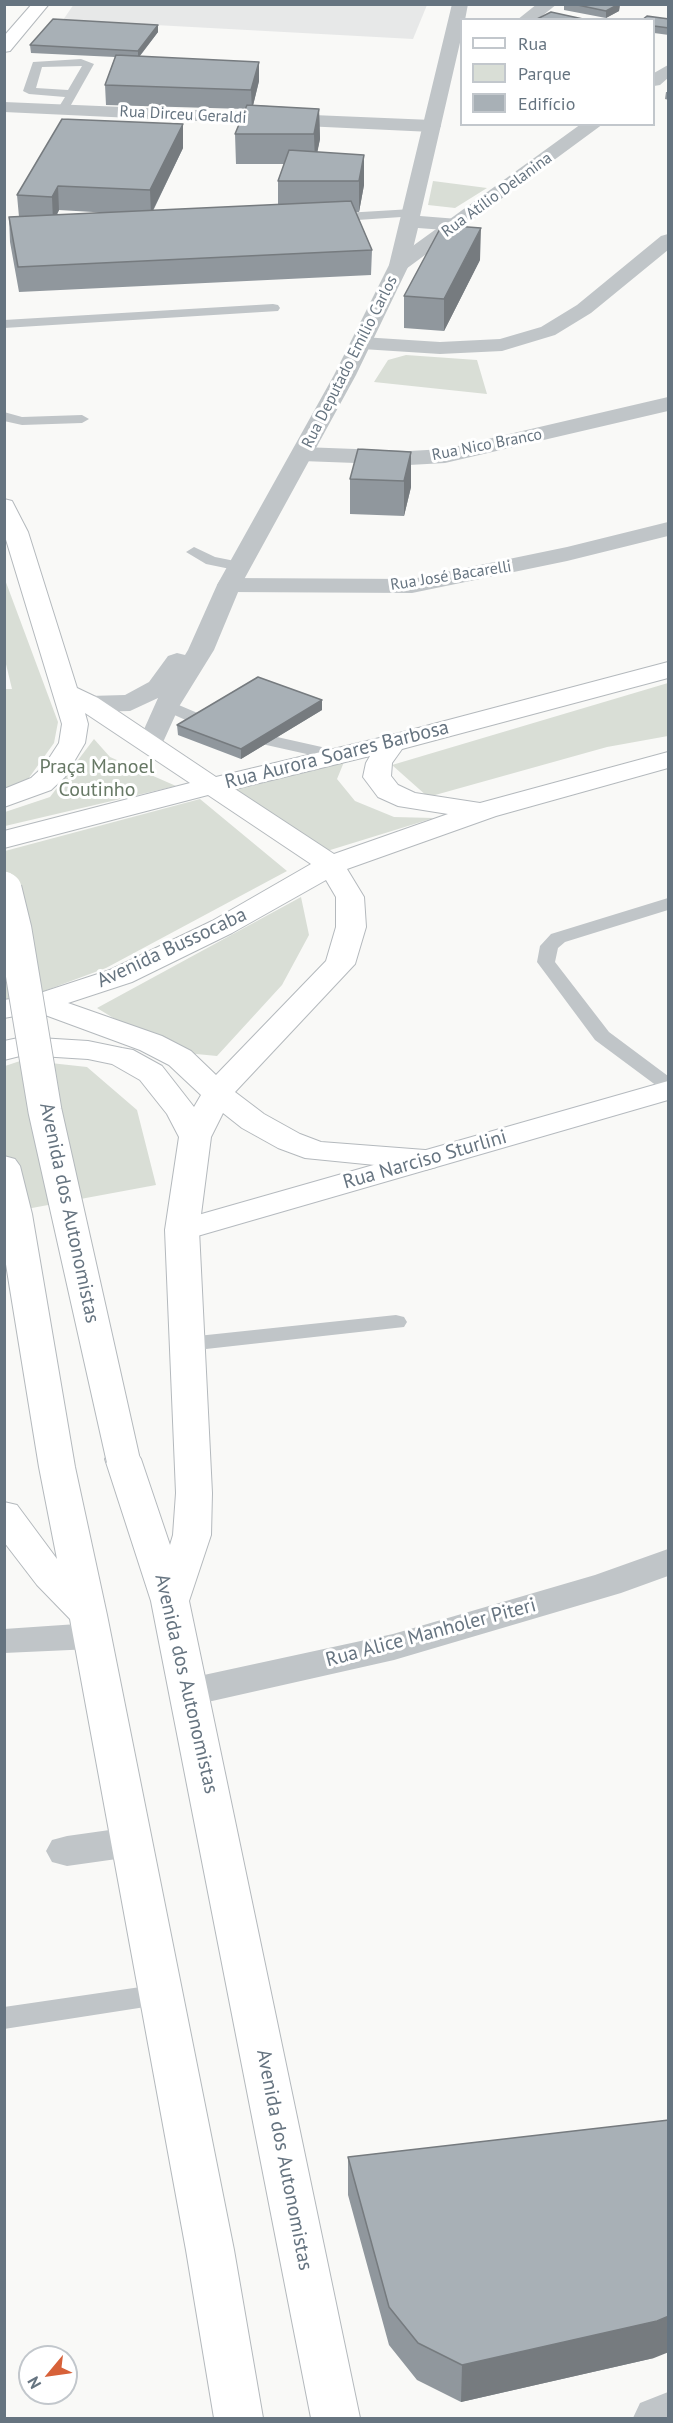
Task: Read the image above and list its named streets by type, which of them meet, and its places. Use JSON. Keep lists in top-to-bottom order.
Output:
{
  "streets": {
    "main road": [
      "Rua Aurora Soares Barbosa",
      "Avenida Bussocaba",
      "Rua Narciso Sturlini",
      "Avenida dos Autonomistas"
    ],
    "street": [
      "Rua Dirceu Geraldi",
      "Rua Atílio Delanina",
      "Rua Deputado Emílio Carlos",
      "Rua Nico Branco",
      "Rua José Bacarelli",
      "Rua Alice Manholer Piteri"
    ]
  },
  "crossings": [
    ["Rua Dirceu Geraldi", "Rua Deputado Emílio Carlos"],
    ["Rua Atílio Delanina", "Rua Deputado Emílio Carlos"],
    ["Rua Deputado Emílio Carlos", "Rua Nico Branco"],
    ["Rua Deputado Emílio Carlos", "Rua José Bacarelli"],
    ["Avenida dos Autonomistas", "Rua Alice Manholer Piteri"]
  ],
  "parks": ["Praça Manoel Coutinho"],
  "legend": ["Rua", "Parque", "Edifício"],
  "north": "bottom left"
}
